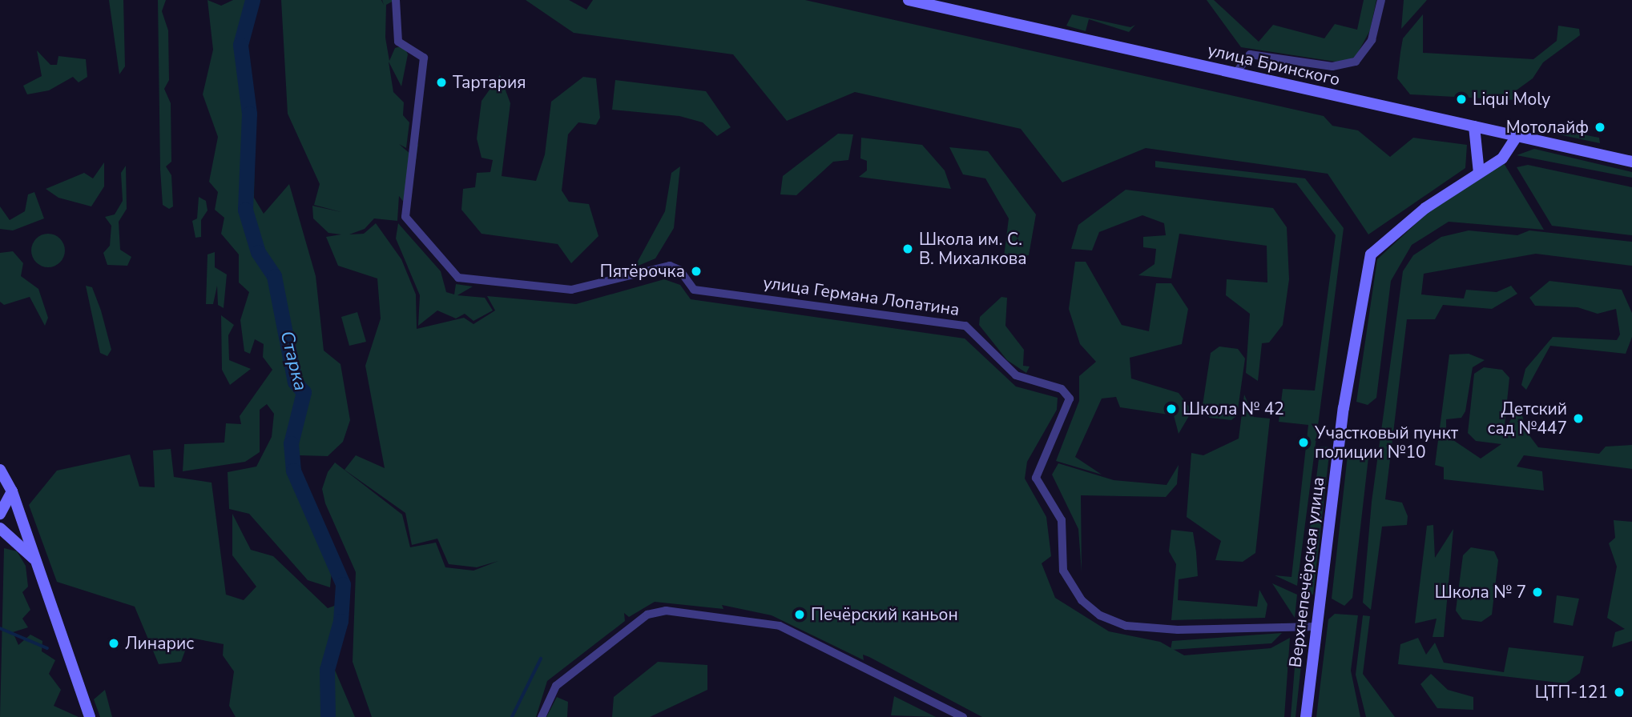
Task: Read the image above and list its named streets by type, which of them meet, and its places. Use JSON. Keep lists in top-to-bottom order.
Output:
{
  "streets": {
    "street": ["улица Бринского", "улица Германа Лопатина", "Верхнепечёрская улица"]
  },
  "crossings": [
    ["улица Бринского", "Верхнепечёрская улица"],
    ["улица Германа Лопатина", "Верхнепечёрская улица"]
  ],
  "water": ["Старка"],
  "places": [
    "Тартария",
    "Liqui Moly",
    "Мотолайф",
    "Школа им. С. В. Михалкова",
    "Пятёрочка",
    "Школа № 42",
    "Детский сад №447",
    "Участковый пункт полиции №10",
    "Школа № 7",
    "Печёрский каньон",
    "Линарис",
    "ЦТП-121"
  ]
}
